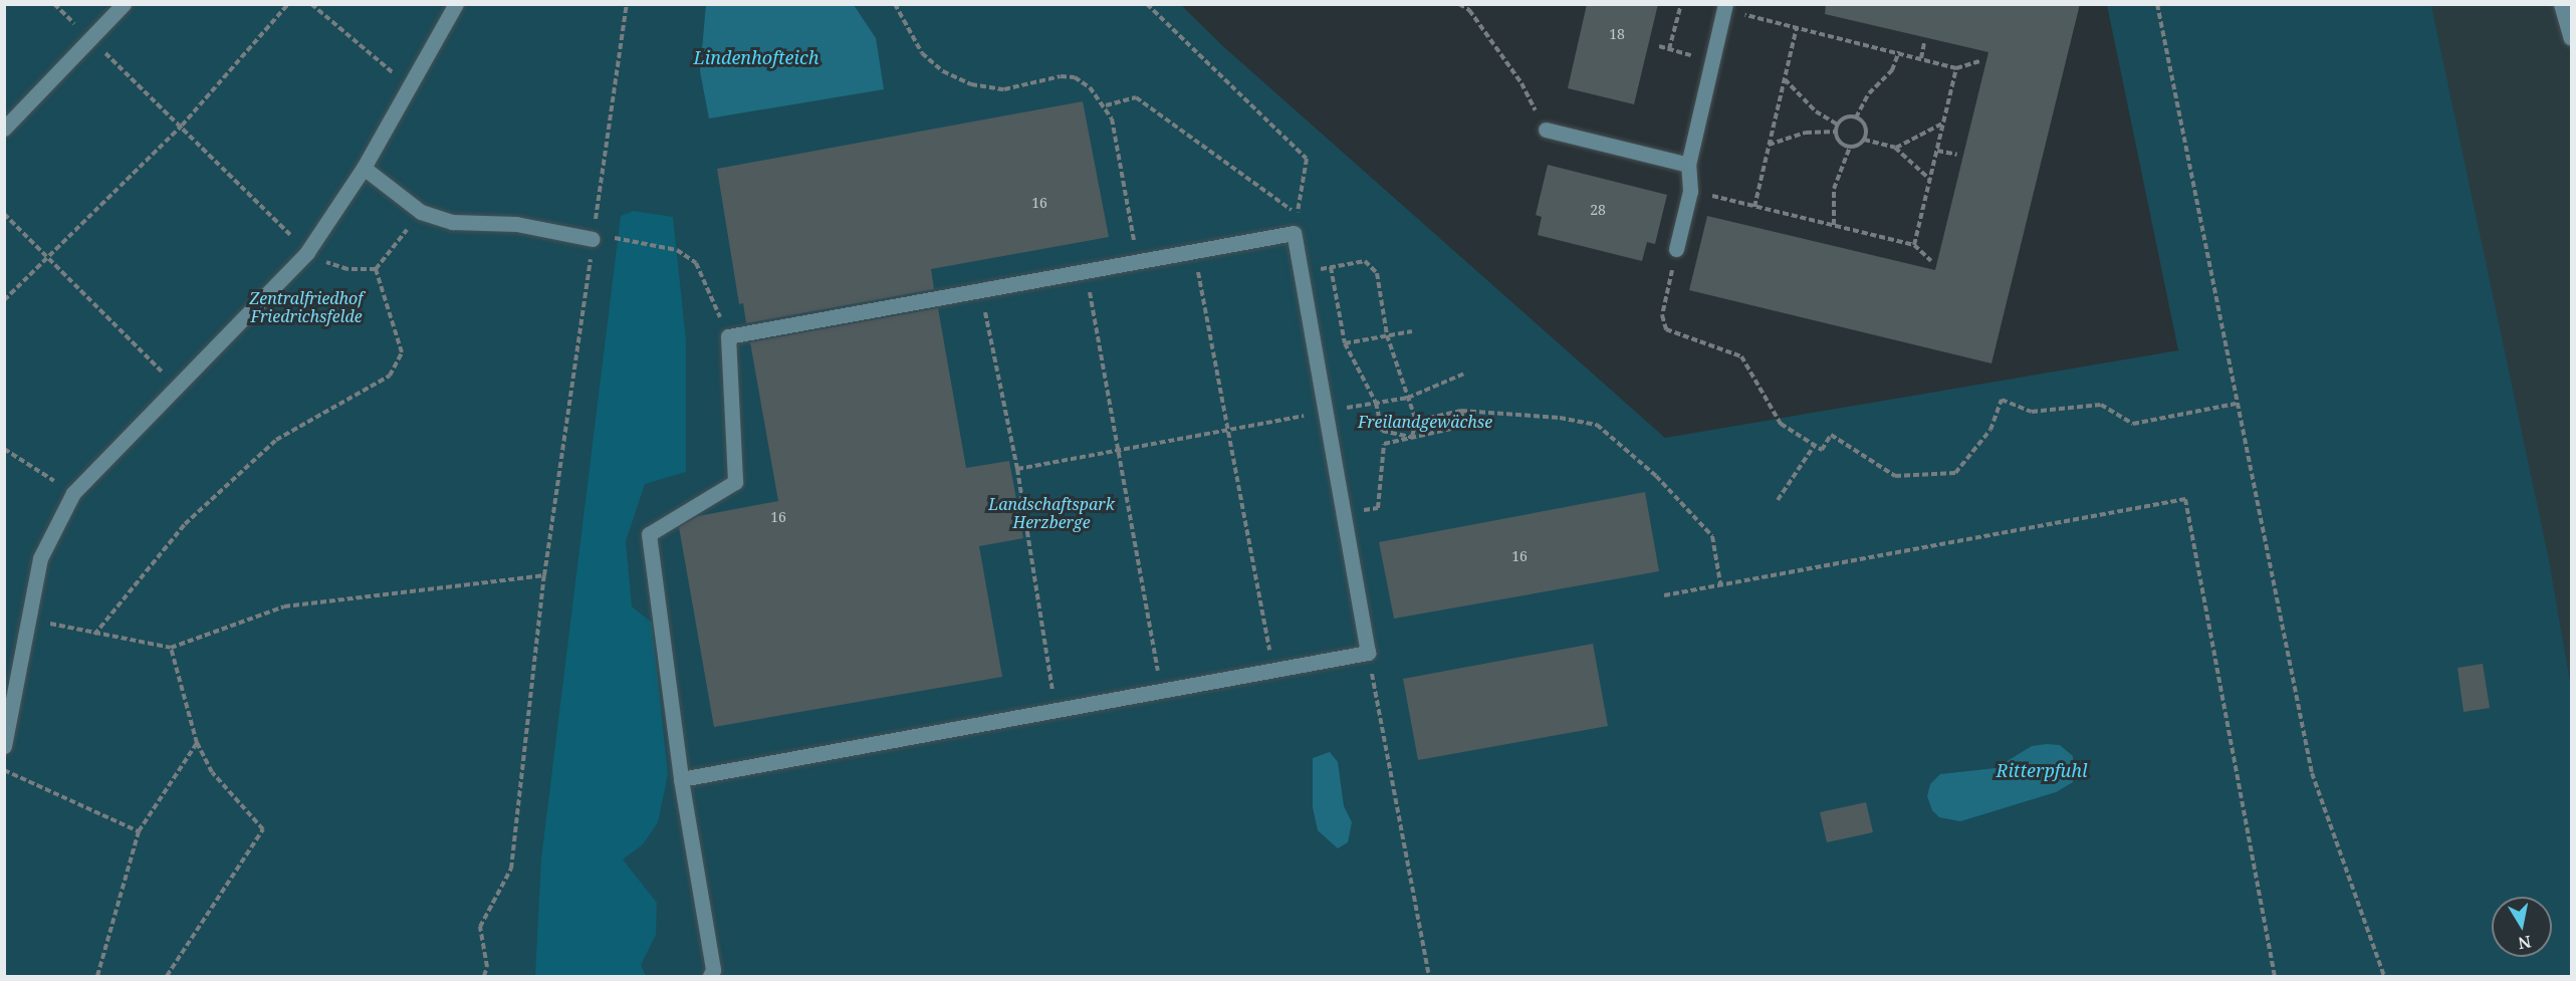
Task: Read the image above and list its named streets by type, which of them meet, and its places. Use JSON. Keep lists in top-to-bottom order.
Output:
{
  "water": ["Lindenhofteich", "Ritterpfuhl"],
  "parks": ["Zentralfriedhof Friedrichsfelde", "Freilandgewächse", "Landschaftspark Herzberge"],
  "house_numbers": [
    "18",
    "16",
    "28",
    "16",
    "16"
  ],
  "north": "bottom"
}
